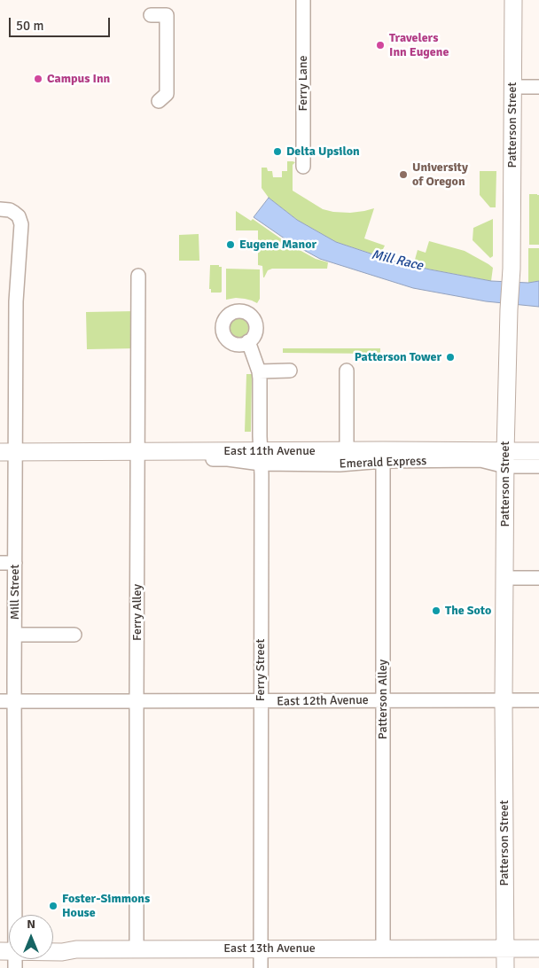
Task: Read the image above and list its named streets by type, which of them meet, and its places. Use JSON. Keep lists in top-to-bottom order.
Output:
{
  "streets": {
    "main road": ["Patterson Street", "East 11th Avenue", "East 13th Avenue"],
    "street": [
      "Ferry Lane",
      "Emerald Express",
      "Mill Street",
      "Ferry Alley",
      "Ferry Street",
      "Patterson Alley",
      "East 12th Avenue"
    ]
  },
  "crossings": [
    ["Patterson Street", "East 11th Avenue"],
    ["Patterson Street", "East 12th Avenue"],
    ["Patterson Street", "East 13th Avenue"],
    ["East 11th Avenue", "Emerald Express"],
    ["East 11th Avenue", "Mill Street"],
    ["East 11th Avenue", "Ferry Alley"],
    ["East 11th Avenue", "Ferry Street"],
    ["East 11th Avenue", "Patterson Alley"],
    ["Emerald Express", "Ferry Street"],
    ["Emerald Express", "Patterson Alley"],
    ["Mill Street", "East 12th Avenue"],
    ["Ferry Alley", "East 12th Avenue"],
    ["Ferry Alley", "East 13th Avenue"],
    ["Ferry Street", "East 12th Avenue"],
    ["Ferry Street", "East 13th Avenue"],
    ["Patterson Alley", "East 12th Avenue"],
    ["Patterson Alley", "East 13th Avenue"]
  ],
  "water": ["Mill Race"],
  "places": [
    "Travelers Inn Eugene",
    "Campus Inn",
    "Delta Upsilon",
    "University of Oregon",
    "Eugene Manor",
    "Patterson Tower",
    "The Soto",
    "Foster-Simmons House"
  ],
  "scale_bar": "50 m",
  "north": "top"
}
